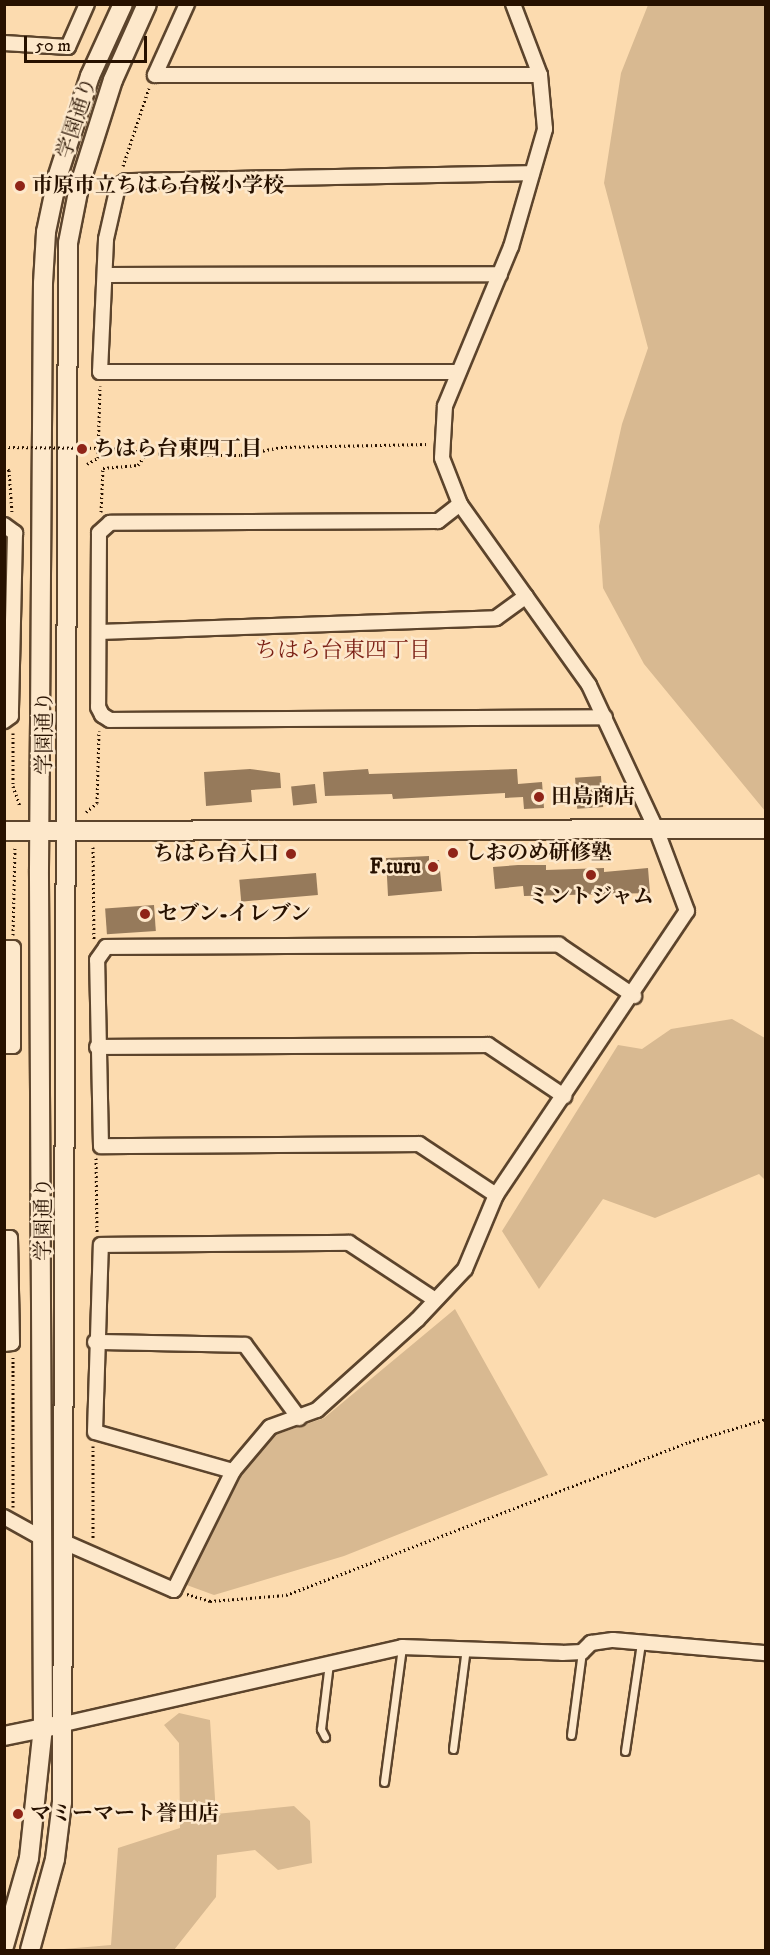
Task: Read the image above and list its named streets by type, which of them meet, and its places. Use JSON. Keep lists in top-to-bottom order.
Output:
{
  "streets": {
    "street": ["学園通り"]
  },
  "districts": ["ちはら台東四丁目"],
  "places": [
    "市原市立ちはら台桜小学校",
    "ちはら台東四丁目",
    "田島商店",
    "しおのめ研修塾",
    "ちはら台入口",
    "F.turu",
    "ミントジャム",
    "セブン-イレブン",
    "マミーマート誉田店"
  ],
  "scale_bar": "50 m"
}
